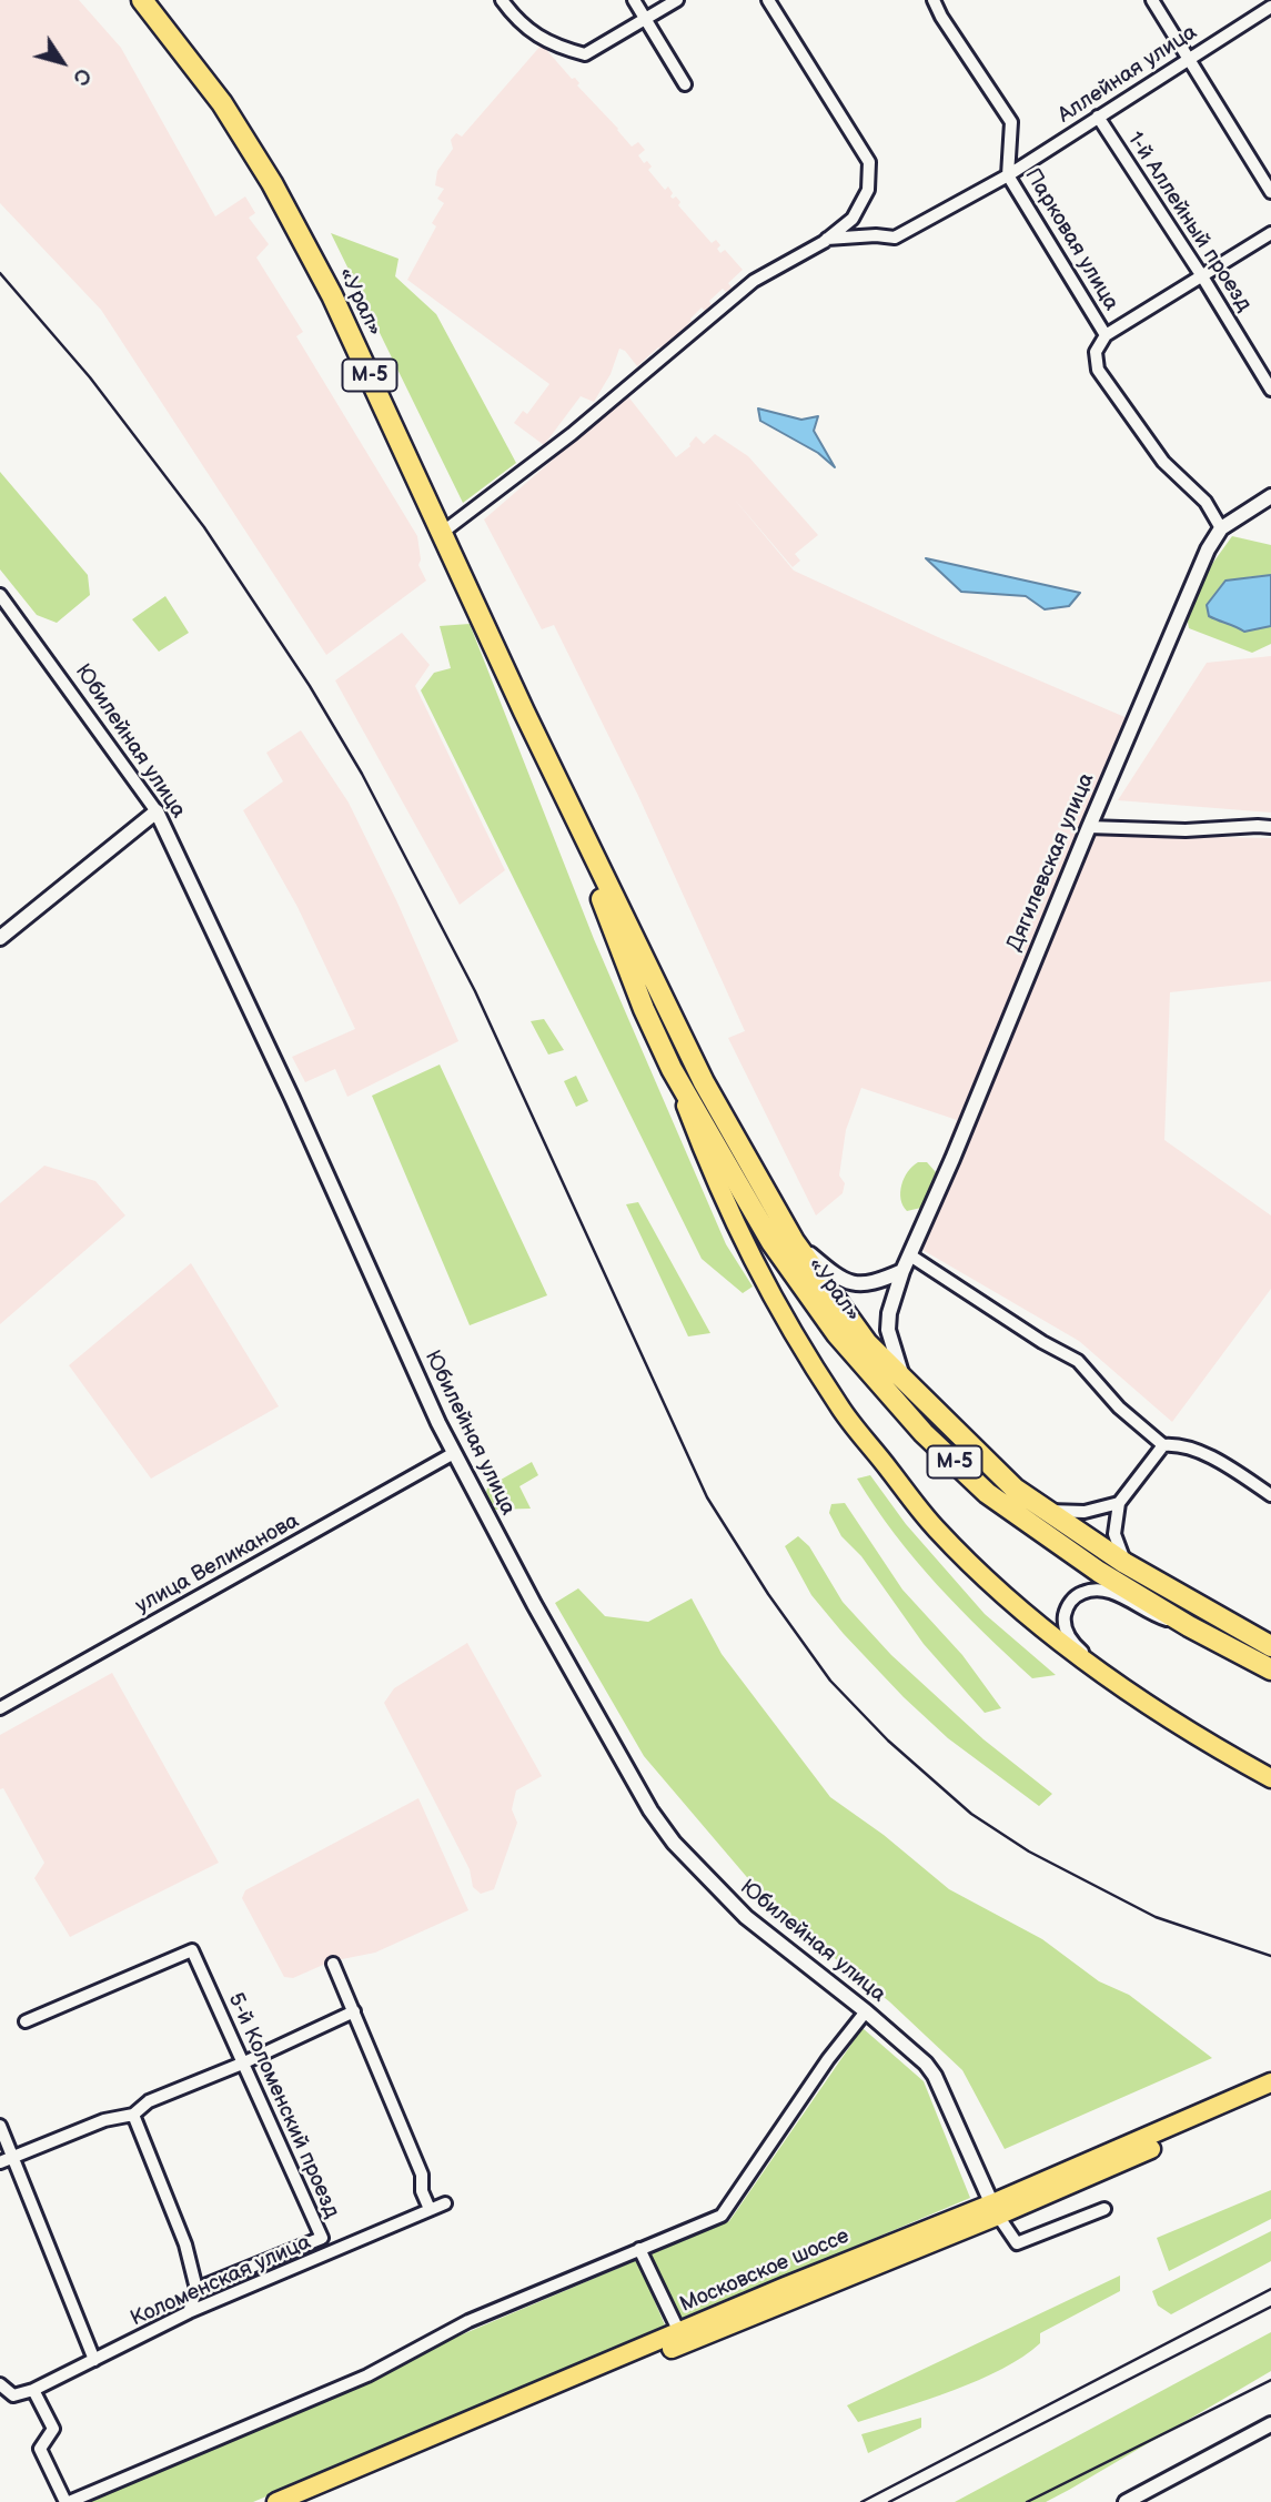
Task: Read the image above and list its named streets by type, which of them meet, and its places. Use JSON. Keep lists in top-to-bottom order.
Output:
{
  "streets": {
    "highway": ["«Урал»", "М-5"],
    "main road": ["Московское шоссе"],
    "street": [
      "Аллейная улица",
      "1-й Аллейный проезд",
      "Парковая улица",
      "Юбилейная улица",
      "Дягилевская улица",
      "улица Великанова",
      "5-й Коломенский проезд",
      "Коломенская улица"
    ]
  },
  "crossings": [
    ["Аллейная улица", "1-й Аллейный проезд"],
    ["Аллейная улица", "Парковая улица"],
    ["«Урал»", "Дягилевская улица"],
    ["Юбилейная улица", "улица Великанова"],
    ["Юбилейная улица", "Московское шоссе"]
  ],
  "north": "bottom right"
}
